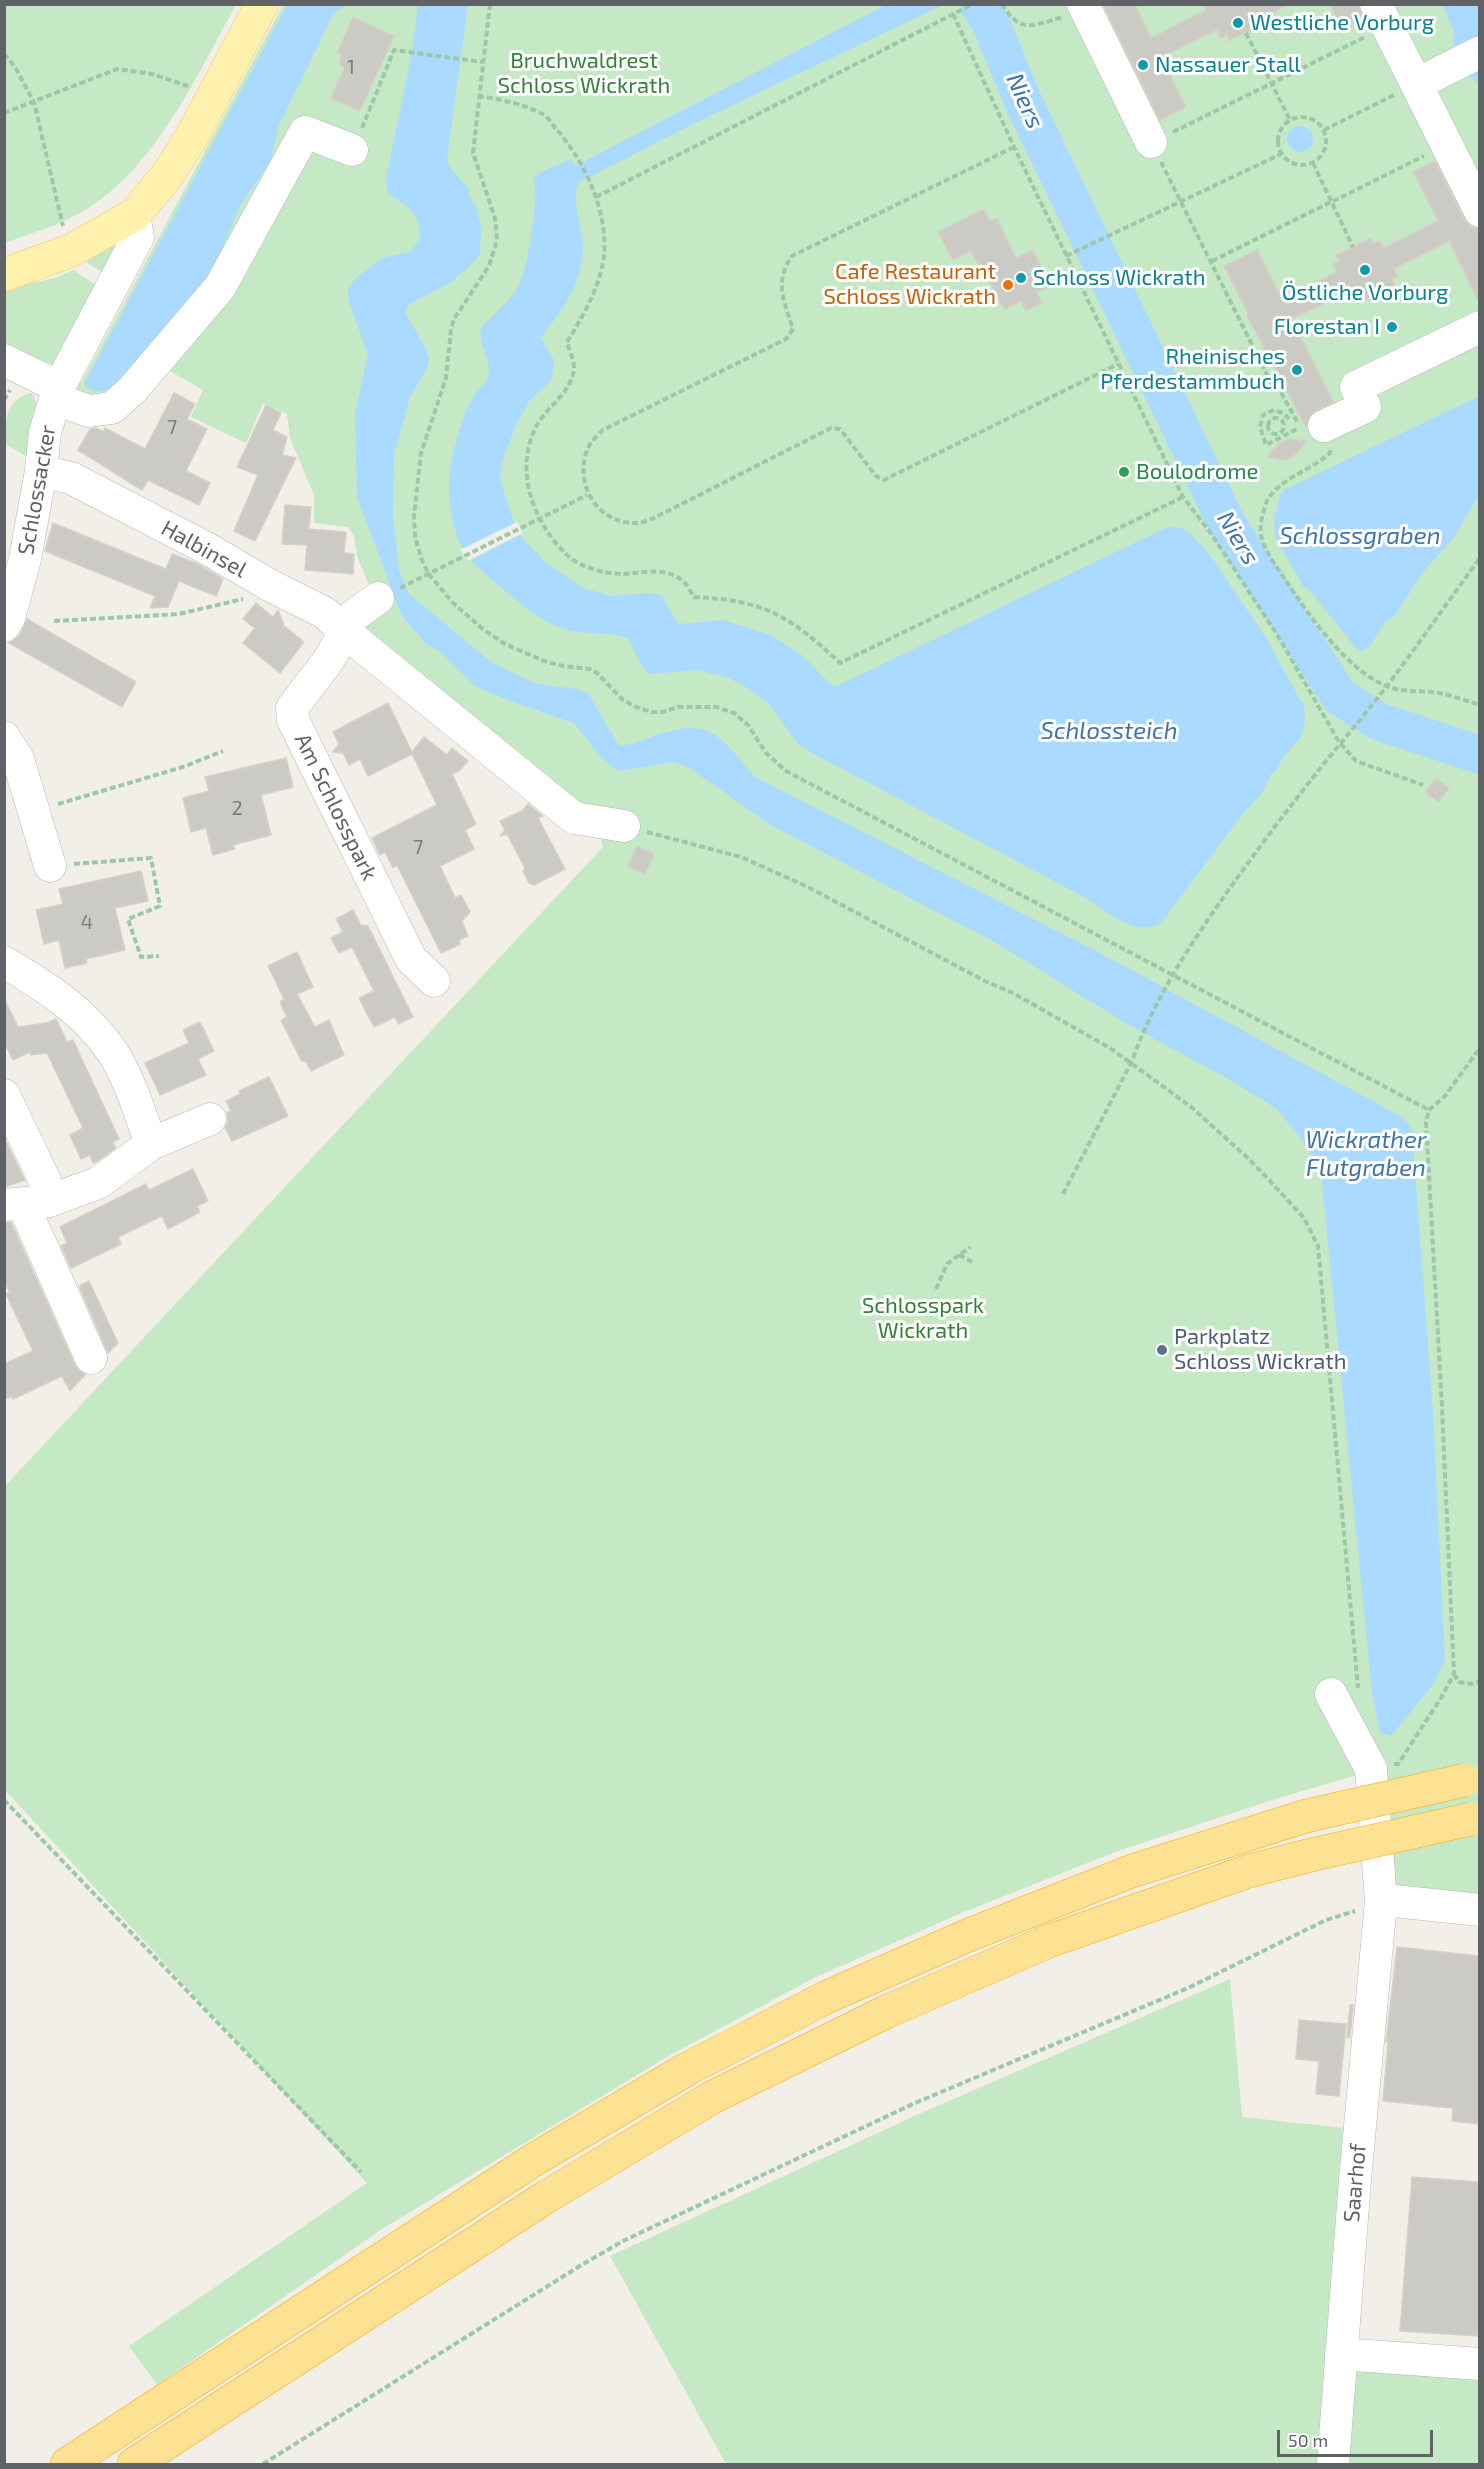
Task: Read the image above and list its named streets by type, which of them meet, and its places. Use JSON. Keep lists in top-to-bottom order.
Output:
{
  "streets": {
    "street": [
      "Schlossacker",
      "Halbinsel",
      "Am Schlosspark",
      "Saarhof"
    ]
  },
  "crossings": [
    ["Schlossacker", "Halbinsel"],
    ["Halbinsel", "Am Schlosspark"]
  ],
  "water": [
    "Niers",
    "Schlossgraben",
    "Schlossteich",
    "Wickrather Flutgraben"
  ],
  "parks": ["Bruchwaldrest Schloss Wickrath", "Schlosspark Wickrath"],
  "places": [
    "Westliche Vorburg",
    "Nassauer Stall",
    "Östliche Vorburg",
    "Schloss Wickrath",
    "Cafe Restaurant Schloss Wickrath",
    "Florestan I",
    "Rheinisches Pferdestammbuch",
    "Boulodrome",
    "Parkplatz Schloss Wickrath"
  ],
  "house_numbers": [
    "1",
    "7",
    "2",
    "7",
    "4"
  ],
  "scale_bar": "50 m"
}
